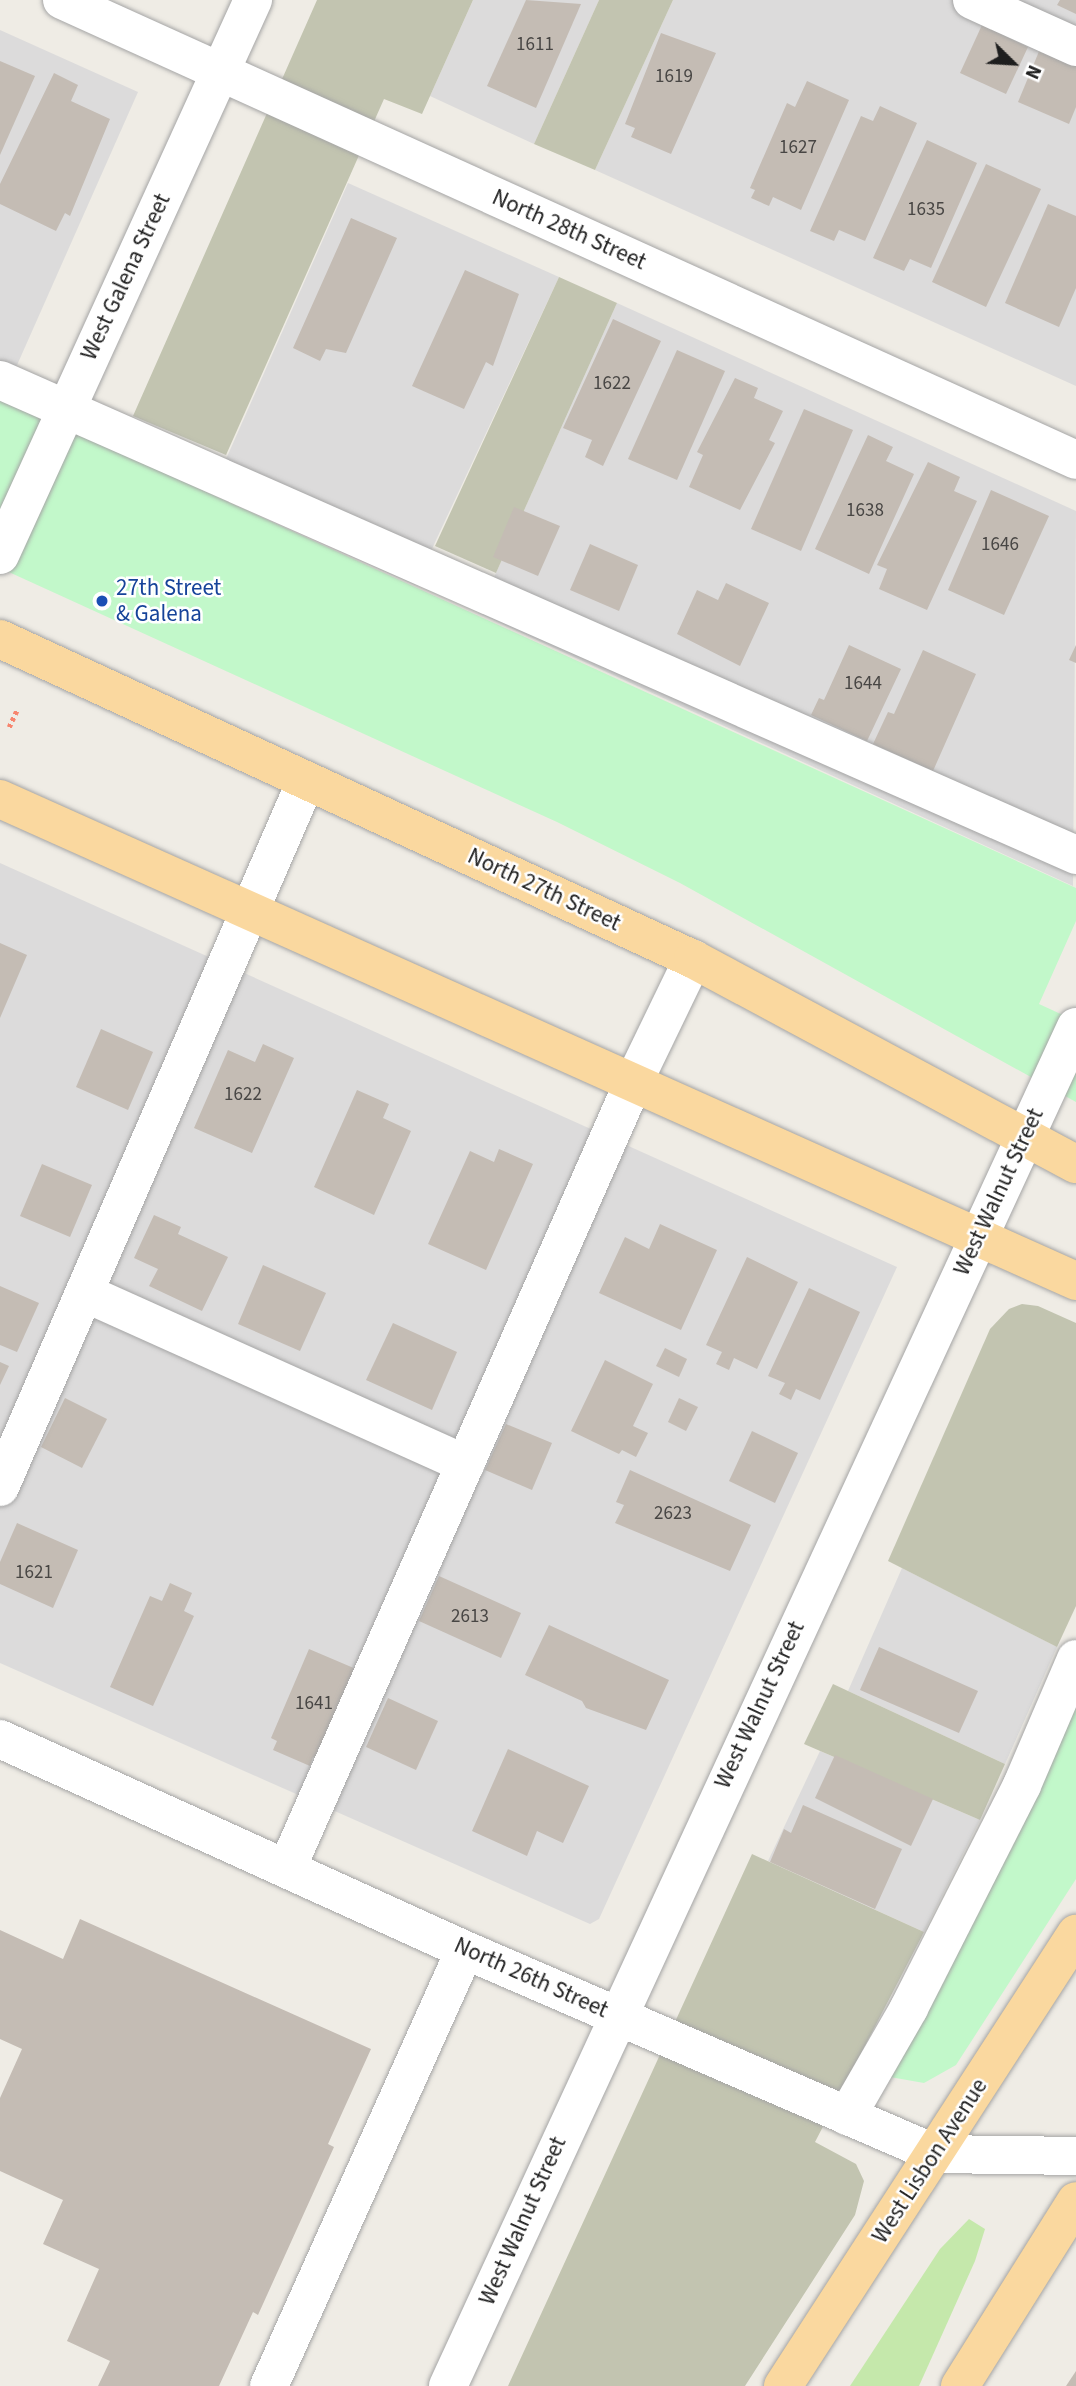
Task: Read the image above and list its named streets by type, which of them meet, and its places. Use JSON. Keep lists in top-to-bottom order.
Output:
{
  "streets": {
    "main road": ["North 27th Street", "West Lisbon Avenue"],
    "street": [
      "North 28th Street",
      "West Galena Street",
      "West Walnut Street",
      "North 26th Street"
    ]
  },
  "crossings": [
    ["North 28th Street", "West Galena Street"],
    ["North 27th Street", "West Walnut Street"],
    ["West Walnut Street", "North 26th Street"],
    ["North 26th Street", "West Lisbon Avenue"]
  ],
  "places": ["27th Street & Galena"],
  "house_numbers": [
    "1611",
    "1619",
    "1627",
    "1635",
    "1622",
    "1638",
    "1646",
    "1644",
    "1622",
    "2623",
    "1621",
    "2613",
    "1641"
  ],
  "north": "bottom right"
}
